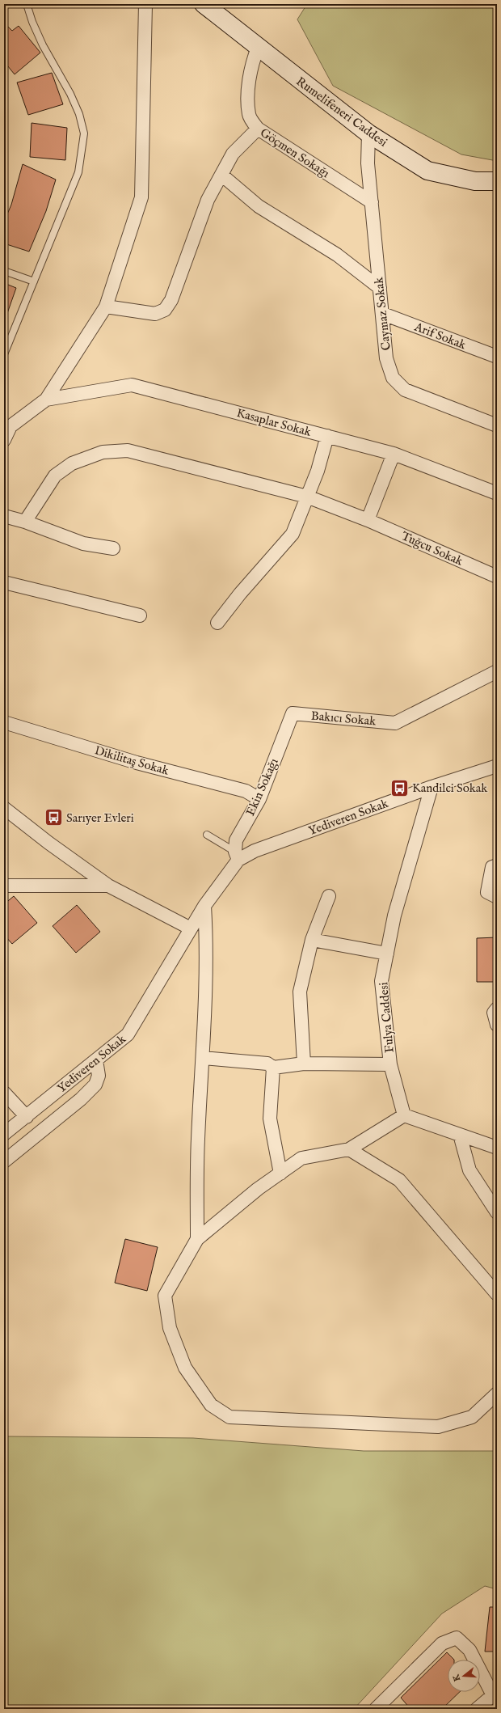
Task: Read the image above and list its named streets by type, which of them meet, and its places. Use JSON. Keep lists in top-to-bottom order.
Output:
{
  "streets": {
    "street": [
      "Rumelifeneri Caddesi",
      "Göçmen Sokağı",
      "Caymaz Sokak",
      "Arif Sokak",
      "Kasaplar Sokak",
      "Tuğcu Sokak",
      "Bakıcı Sokak",
      "Dikilitaş Sokak",
      "Ekin Sokağı",
      "Yediveren Sokak",
      "Fulya Caddesi"
    ]
  },
  "crossings": [
    ["Rumelifeneri Caddesi", "Göçmen Sokağı"],
    ["Rumelifeneri Caddesi", "Caymaz Sokak"],
    ["Göçmen Sokağı", "Caymaz Sokak"],
    ["Caymaz Sokak", "Arif Sokak"],
    ["Bakıcı Sokak", "Ekin Sokağı"],
    ["Dikilitaş Sokak", "Ekin Sokağı"],
    ["Ekin Sokağı", "Yediveren Sokak"],
    ["Yediveren Sokak", "Fulya Caddesi"]
  ],
  "places": {
    "bus stop": ["Kandilci Sokak", "Sarıyer Evleri"]
  },
  "north": "left"
}
